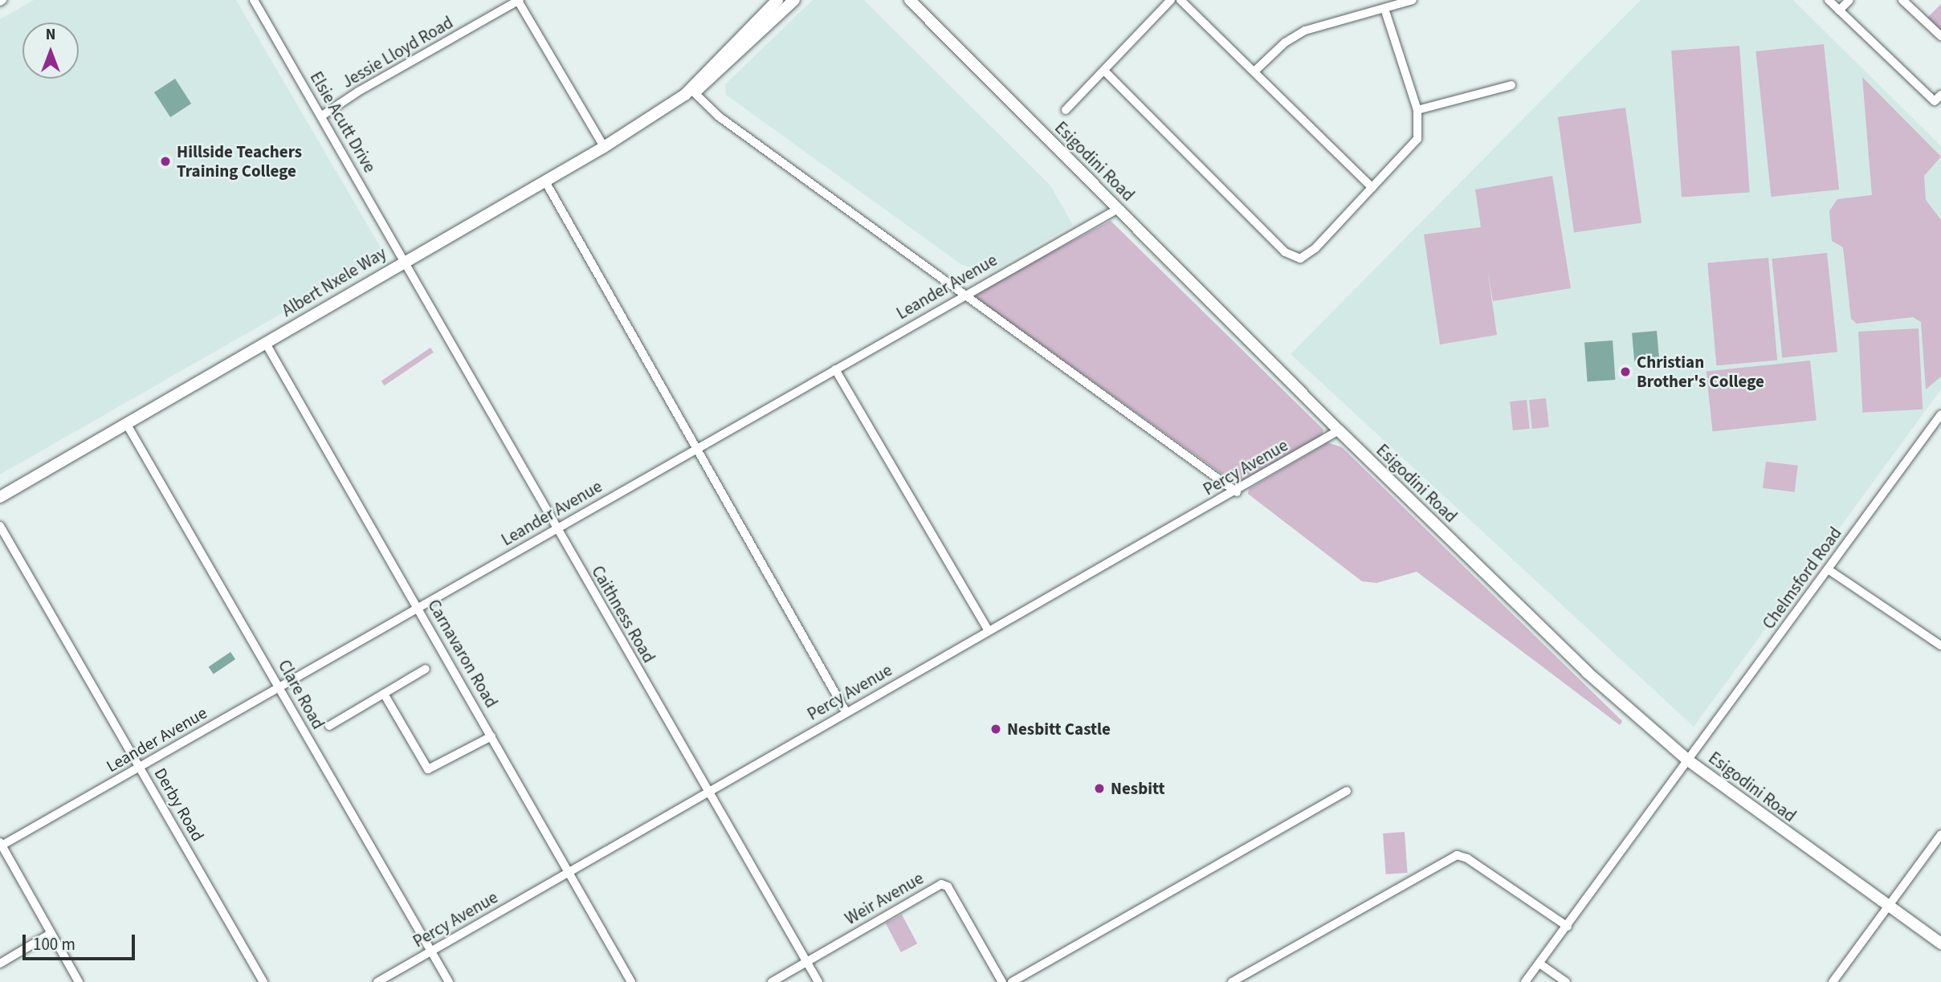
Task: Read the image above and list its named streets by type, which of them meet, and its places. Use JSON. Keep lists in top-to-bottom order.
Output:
{
  "streets": {
    "main road": ["Esigodini Road", "Albert Nxele Way"],
    "street": [
      "Jessie Lloyd Road",
      "Elsie Acutt Drive",
      "Leander Avenue",
      "Percy Avenue",
      "Chelmsford Road",
      "Caithness Road",
      "Carnavaron Road",
      "Clare Road",
      "Derby Road",
      "Weir Avenue"
    ]
  },
  "crossings": [
    ["Jessie Lloyd Road", "Elsie Acutt Drive"],
    ["Elsie Acutt Drive", "Albert Nxele Way"],
    ["Elsie Acutt Drive", "Caithness Road"],
    ["Esigodini Road", "Leander Avenue"],
    ["Esigodini Road", "Percy Avenue"],
    ["Esigodini Road", "Chelmsford Road"],
    ["Albert Nxele Way", "Caithness Road"],
    ["Albert Nxele Way", "Carnavaron Road"],
    ["Albert Nxele Way", "Clare Road"],
    ["Leander Avenue", "Caithness Road"],
    ["Leander Avenue", "Carnavaron Road"],
    ["Leander Avenue", "Clare Road"],
    ["Leander Avenue", "Derby Road"],
    ["Percy Avenue", "Caithness Road"],
    ["Percy Avenue", "Carnavaron Road"],
    ["Percy Avenue", "Clare Road"],
    ["Caithness Road", "Weir Avenue"]
  ],
  "places": [
    "Hillside Teachers Training College",
    "Christian Brother's College",
    "Nesbitt Castle",
    "Nesbitt"
  ],
  "scale_bar": "100 m",
  "north": "top"
}
